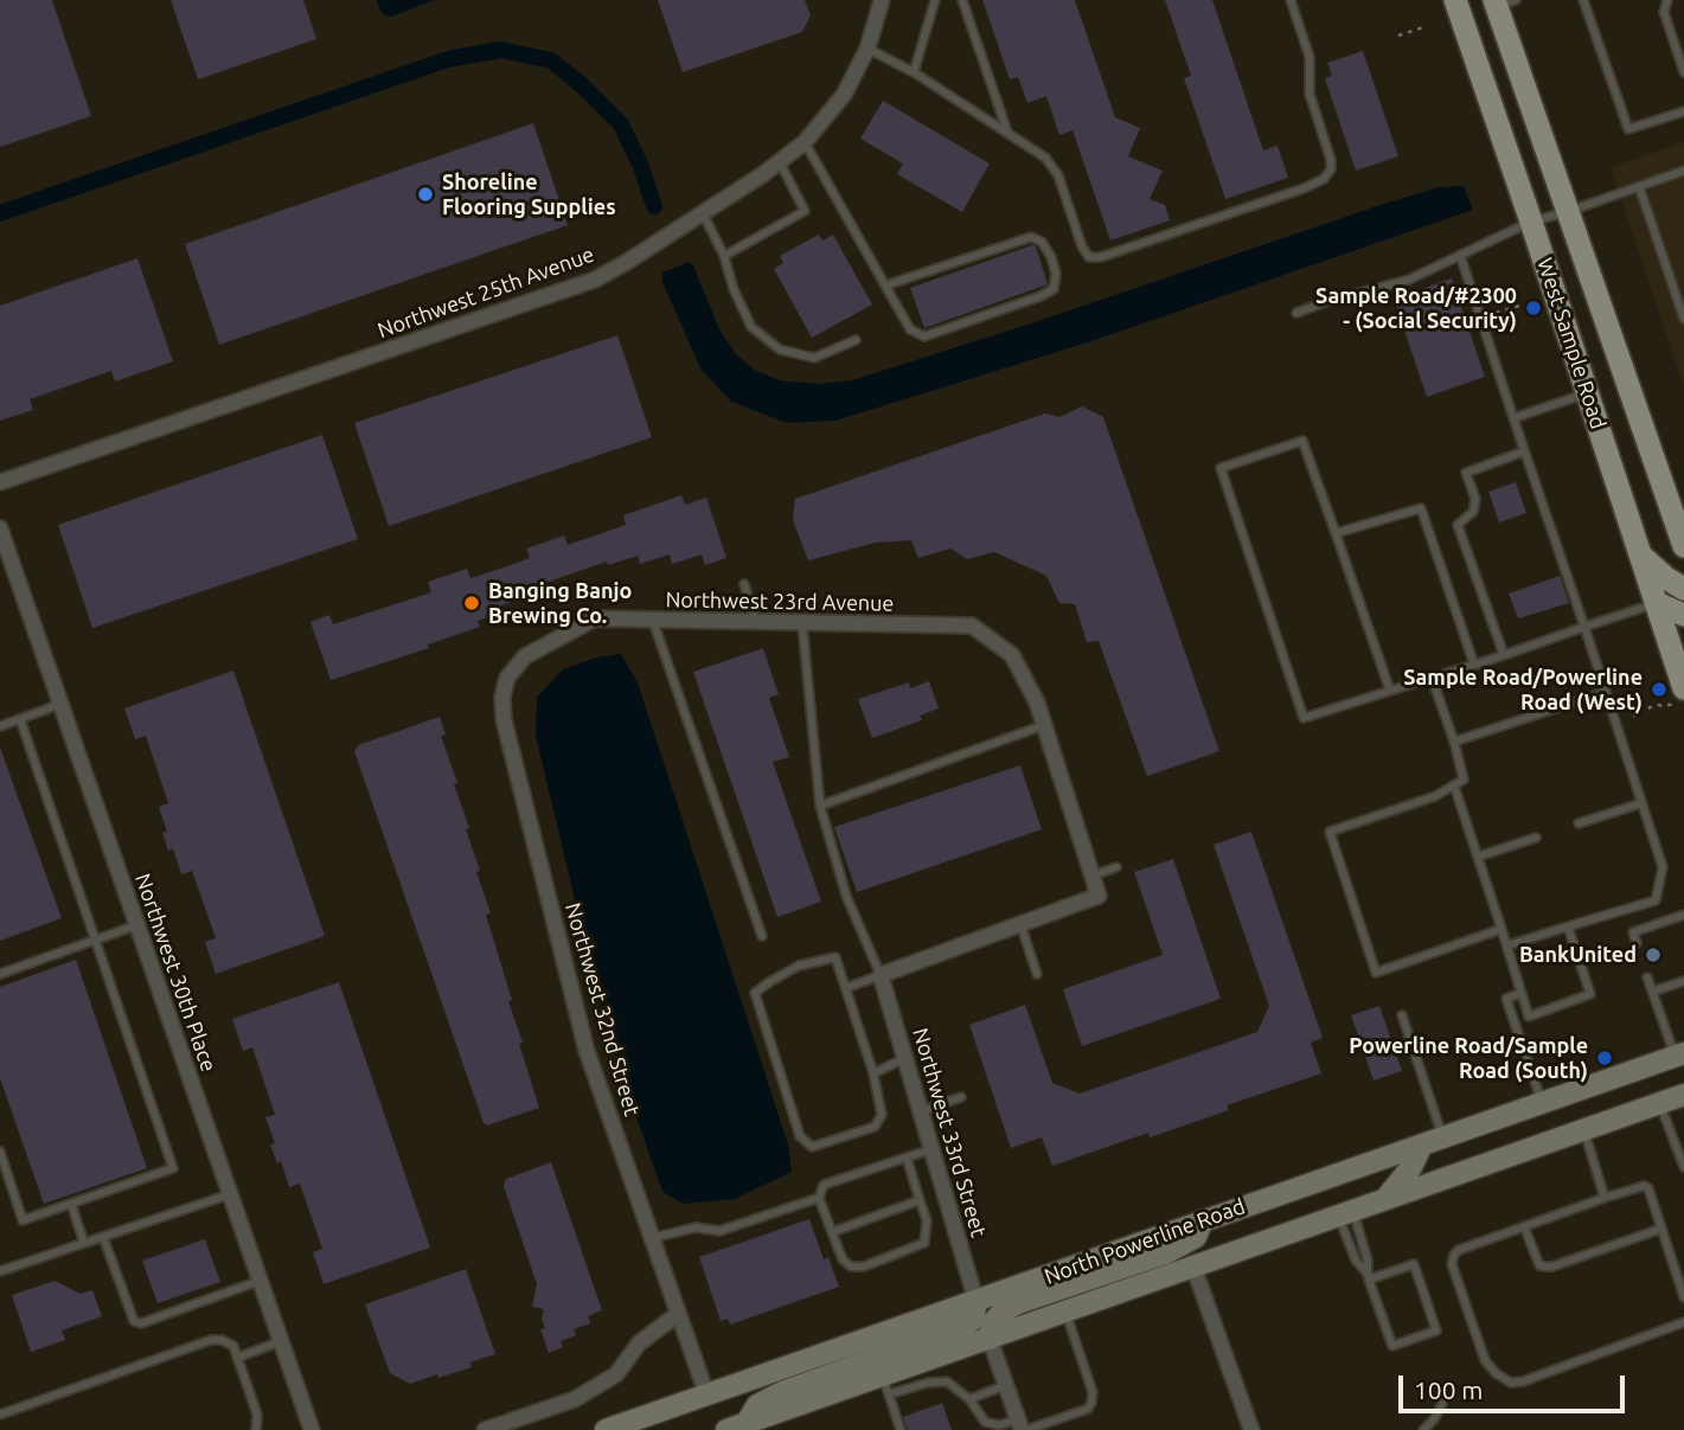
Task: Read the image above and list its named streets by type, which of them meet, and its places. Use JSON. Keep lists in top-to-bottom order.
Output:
{
  "streets": {
    "main road": ["West Sample Road", "North Powerline Road"],
    "street": [
      "Northwest 25th Avenue",
      "Northwest 23rd Avenue",
      "Northwest 30th Place",
      "Northwest 32nd Street",
      "Northwest 33rd Street"
    ]
  },
  "crossings": [
    ["Northwest 23rd Avenue", "Northwest 32nd Street"],
    ["Northwest 32nd Street", "North Powerline Road"],
    ["Northwest 33rd Street", "North Powerline Road"]
  ],
  "places": [
    "Shoreline Flooring Supplies",
    "Sample Road/#2300 - (Social Security)",
    "Banging Banjo Brewing Co.",
    "Sample Road/Powerline Road (West)",
    "BankUnited",
    "Powerline Road/Sample Road (South)"
  ],
  "scale_bar": "100 m"
}
